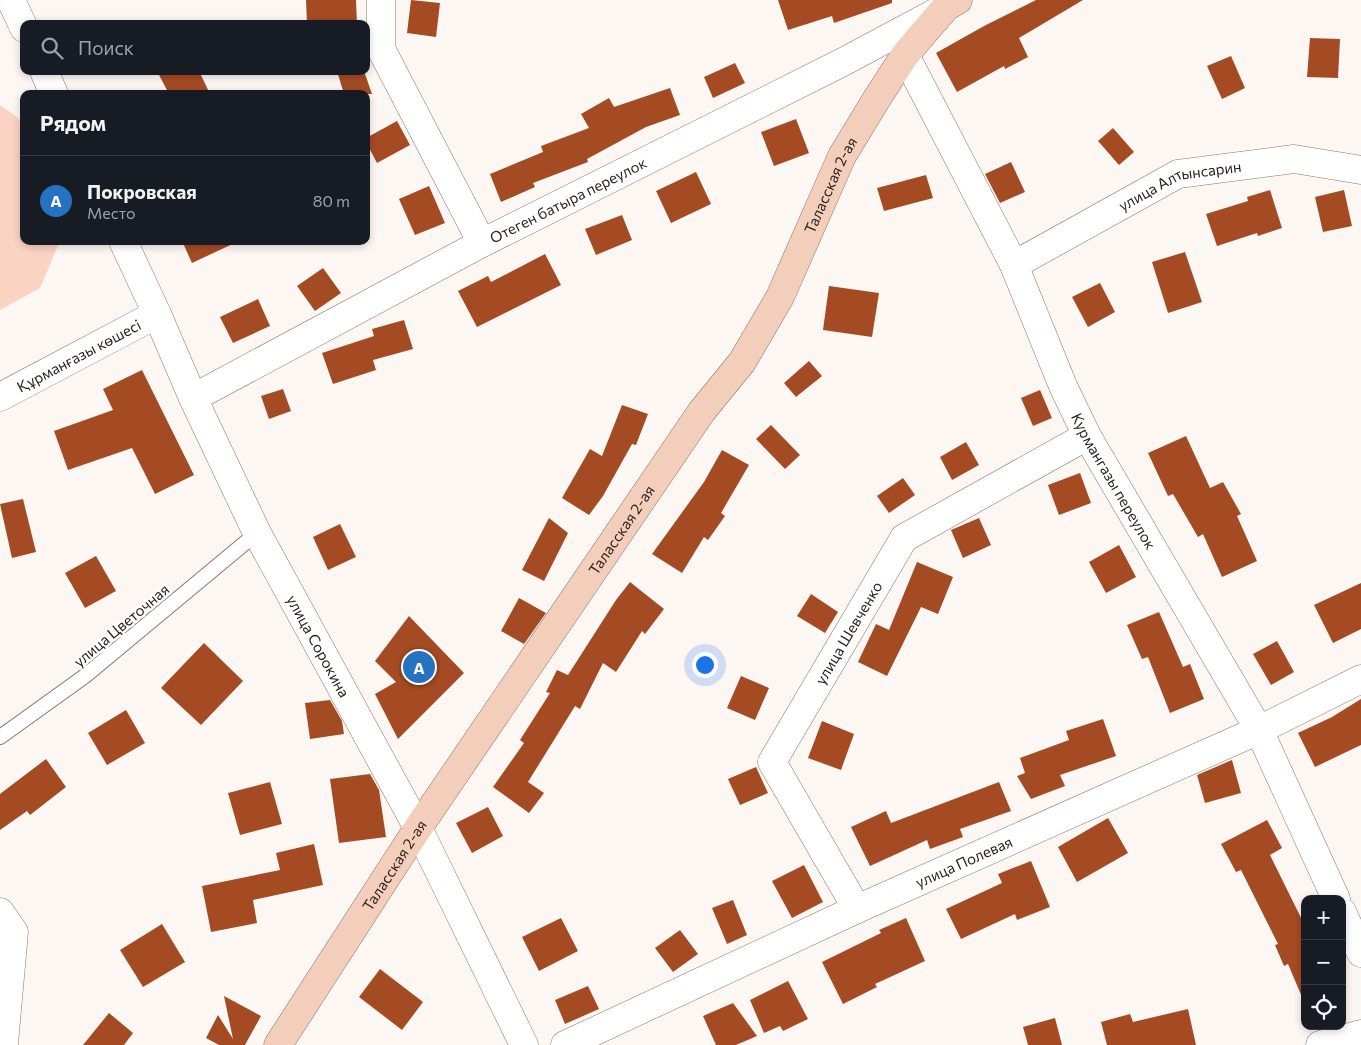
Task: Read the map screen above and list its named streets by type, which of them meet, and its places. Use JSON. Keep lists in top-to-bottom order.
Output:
{
  "streets": {
    "street": [
      "Таласская 2-ая",
      "улица Алтынсарин",
      "Отеген батыра переулок",
      "Құрманғазы көшесі",
      "Курмангазы переулок",
      "улица Шевченко",
      "улица Сорокина",
      "улица Полевая"
    ],
    "lane": ["улица Цветочная"]
  },
  "crossings": [
    ["Таласская 2-ая", "Отеген батыра переулок"],
    ["Таласская 2-ая", "Курмангазы переулок"],
    ["Таласская 2-ая", "улица Сорокина"],
    ["улица Алтынсарин", "Курмангазы переулок"],
    ["Отеген батыра переулок", "улица Сорокина"],
    ["Құрманғазы көшесі", "улица Сорокина"],
    ["Курмангазы переулок", "улица Шевченко"],
    ["Курмангазы переулок", "улица Полевая"],
    ["улица Цветочная", "улица Сорокина"],
    ["улица Шевченко", "улица Полевая"]
  ],
  "page": {
    "search": "Поиск",
    "heading": "Рядом",
    "list": [
      {
        "mark": "A",
        "name": "Покровская",
        "note": "Место",
        "value": "80 m"
      }
    ],
    "pins": "A",
    "map_buttons": ["+", "−"]
  }
}
